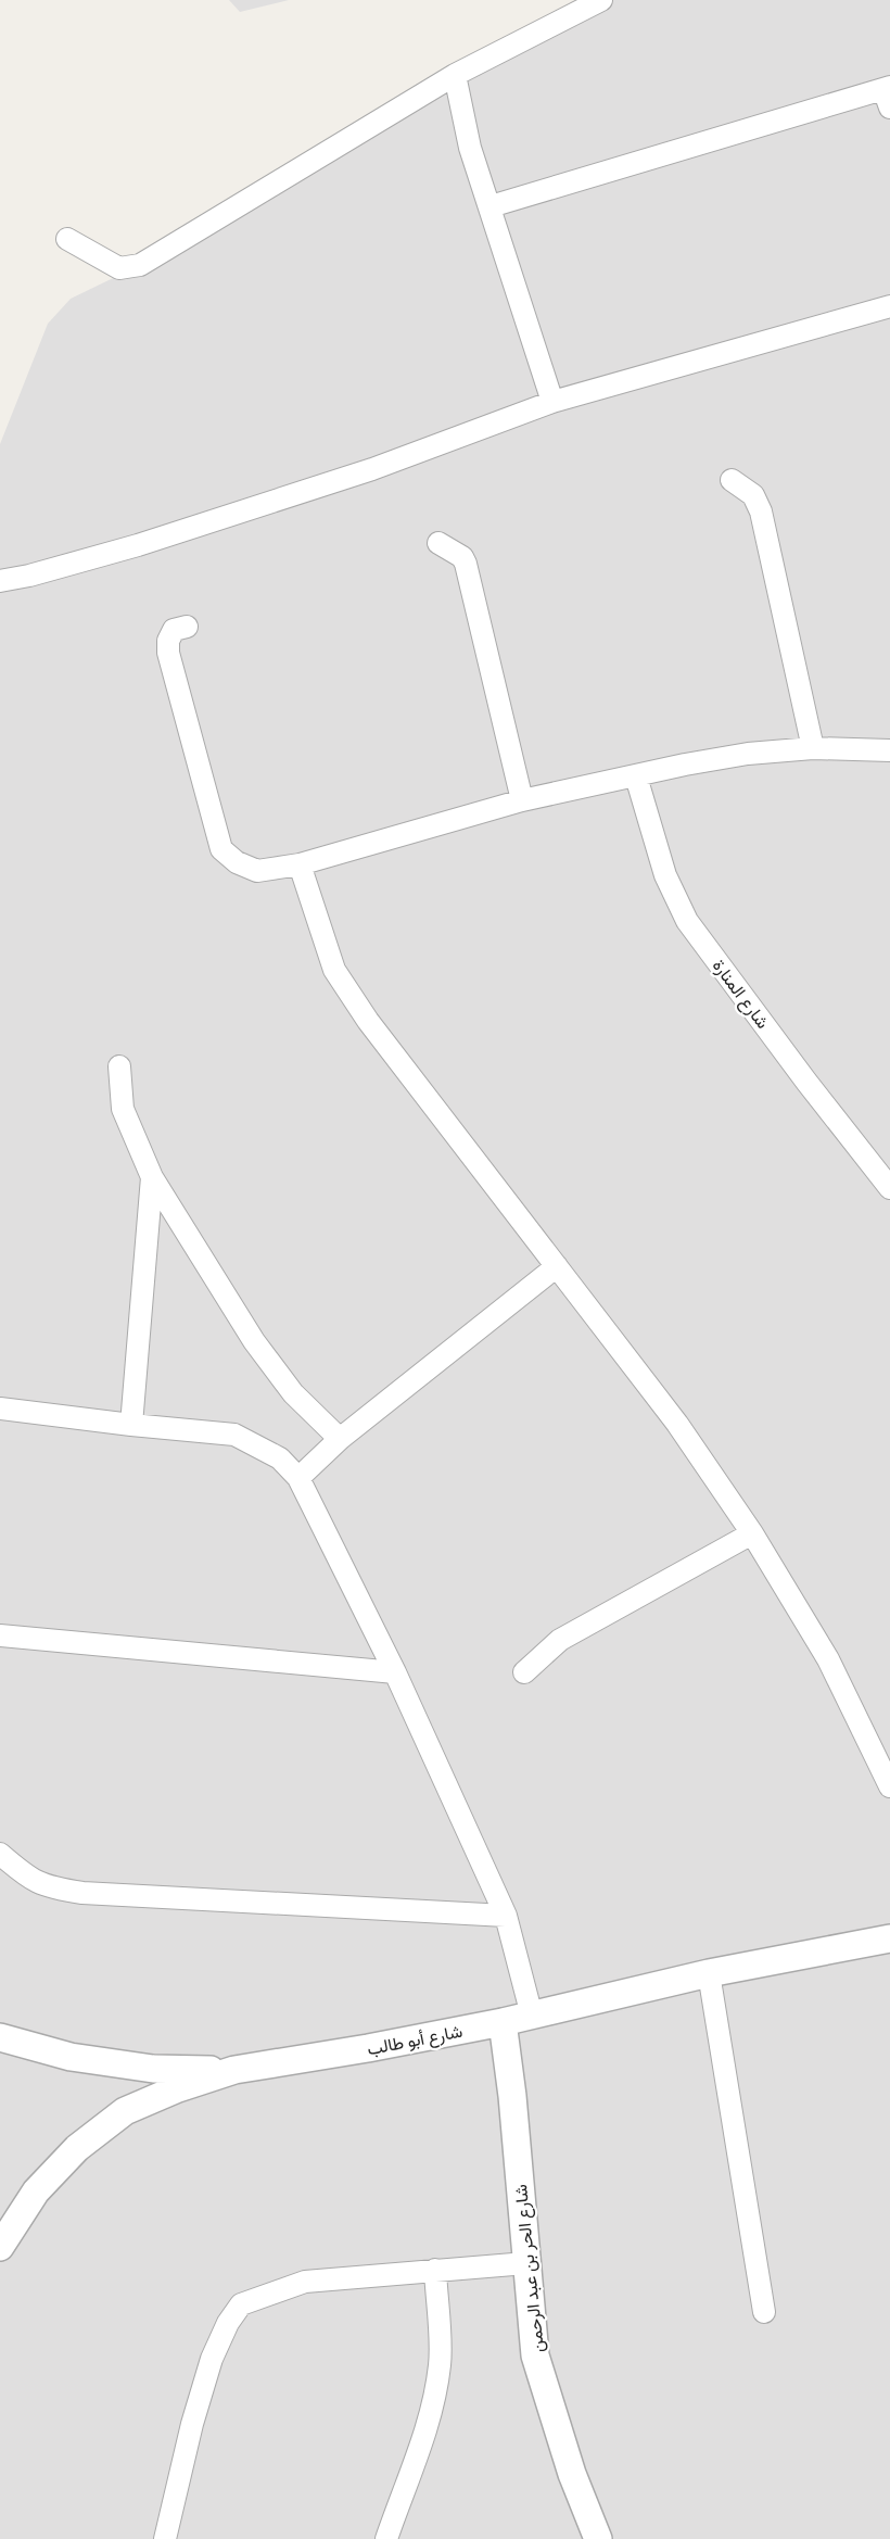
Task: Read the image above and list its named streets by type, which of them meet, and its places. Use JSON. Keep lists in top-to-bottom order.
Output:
{
  "streets": {
    "street": ["شارع المنارة", "شارع أبو طالب", "شارع الحر بن عبد الرحمن"]
  },
  "crossings": [
    ["شارع أبو طالب", "شارع الحر بن عبد الرحمن"]
  ]
}
